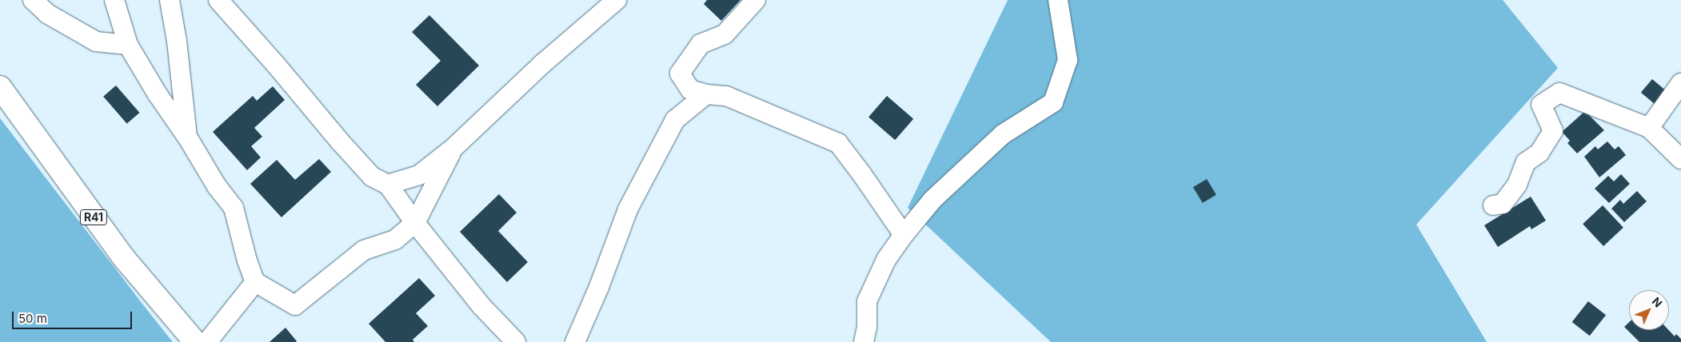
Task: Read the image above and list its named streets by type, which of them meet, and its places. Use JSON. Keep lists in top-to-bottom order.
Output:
{
  "streets": {
    "main road": ["R41"]
  },
  "scale_bar": "50 m",
  "north": "top right"
}
